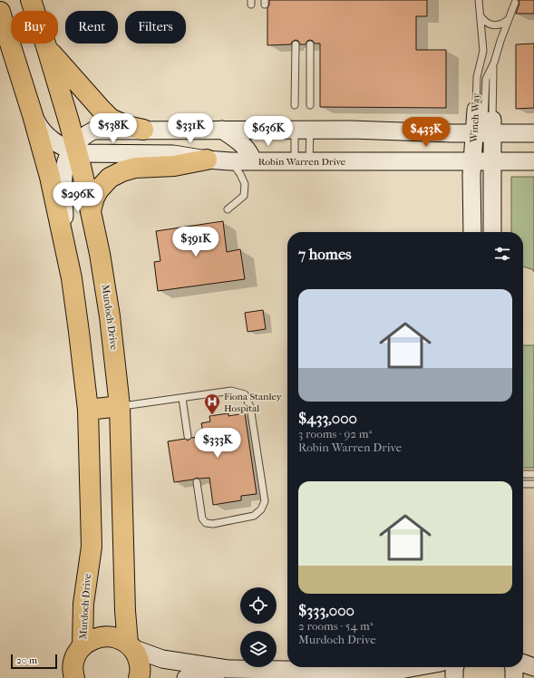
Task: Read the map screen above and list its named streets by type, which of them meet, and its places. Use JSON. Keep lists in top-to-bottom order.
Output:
{
  "streets": {
    "main road": ["Murdoch Drive"],
    "street": ["Winch Way", "Robin Warren Drive"]
  },
  "crossings": [
    ["Winch Way", "Robin Warren Drive"],
    ["Robin Warren Drive", "Murdoch Drive"]
  ],
  "places": {
    "hospital": ["Fiona Stanley Hospital"]
  },
  "scale_bar": "20 m",
  "page": {
    "chip": ["Buy", "Rent", "Filters"],
    "price": [
      "$538K",
      "$331K",
      "$636K",
      "$433K",
      "$296K",
      "$391K",
      "$333K"
    ],
    "heading": "7 homes",
    "list": [
      {
        "name": "$433,000",
        "note": "3 rooms · 92 m² · Robin Warren Drive"
      },
      {
        "name": "$333,000",
        "note": "2 rooms · 54 m² · Murdoch Drive"
      }
    ],
    "scale": "20 m"
  }
}
